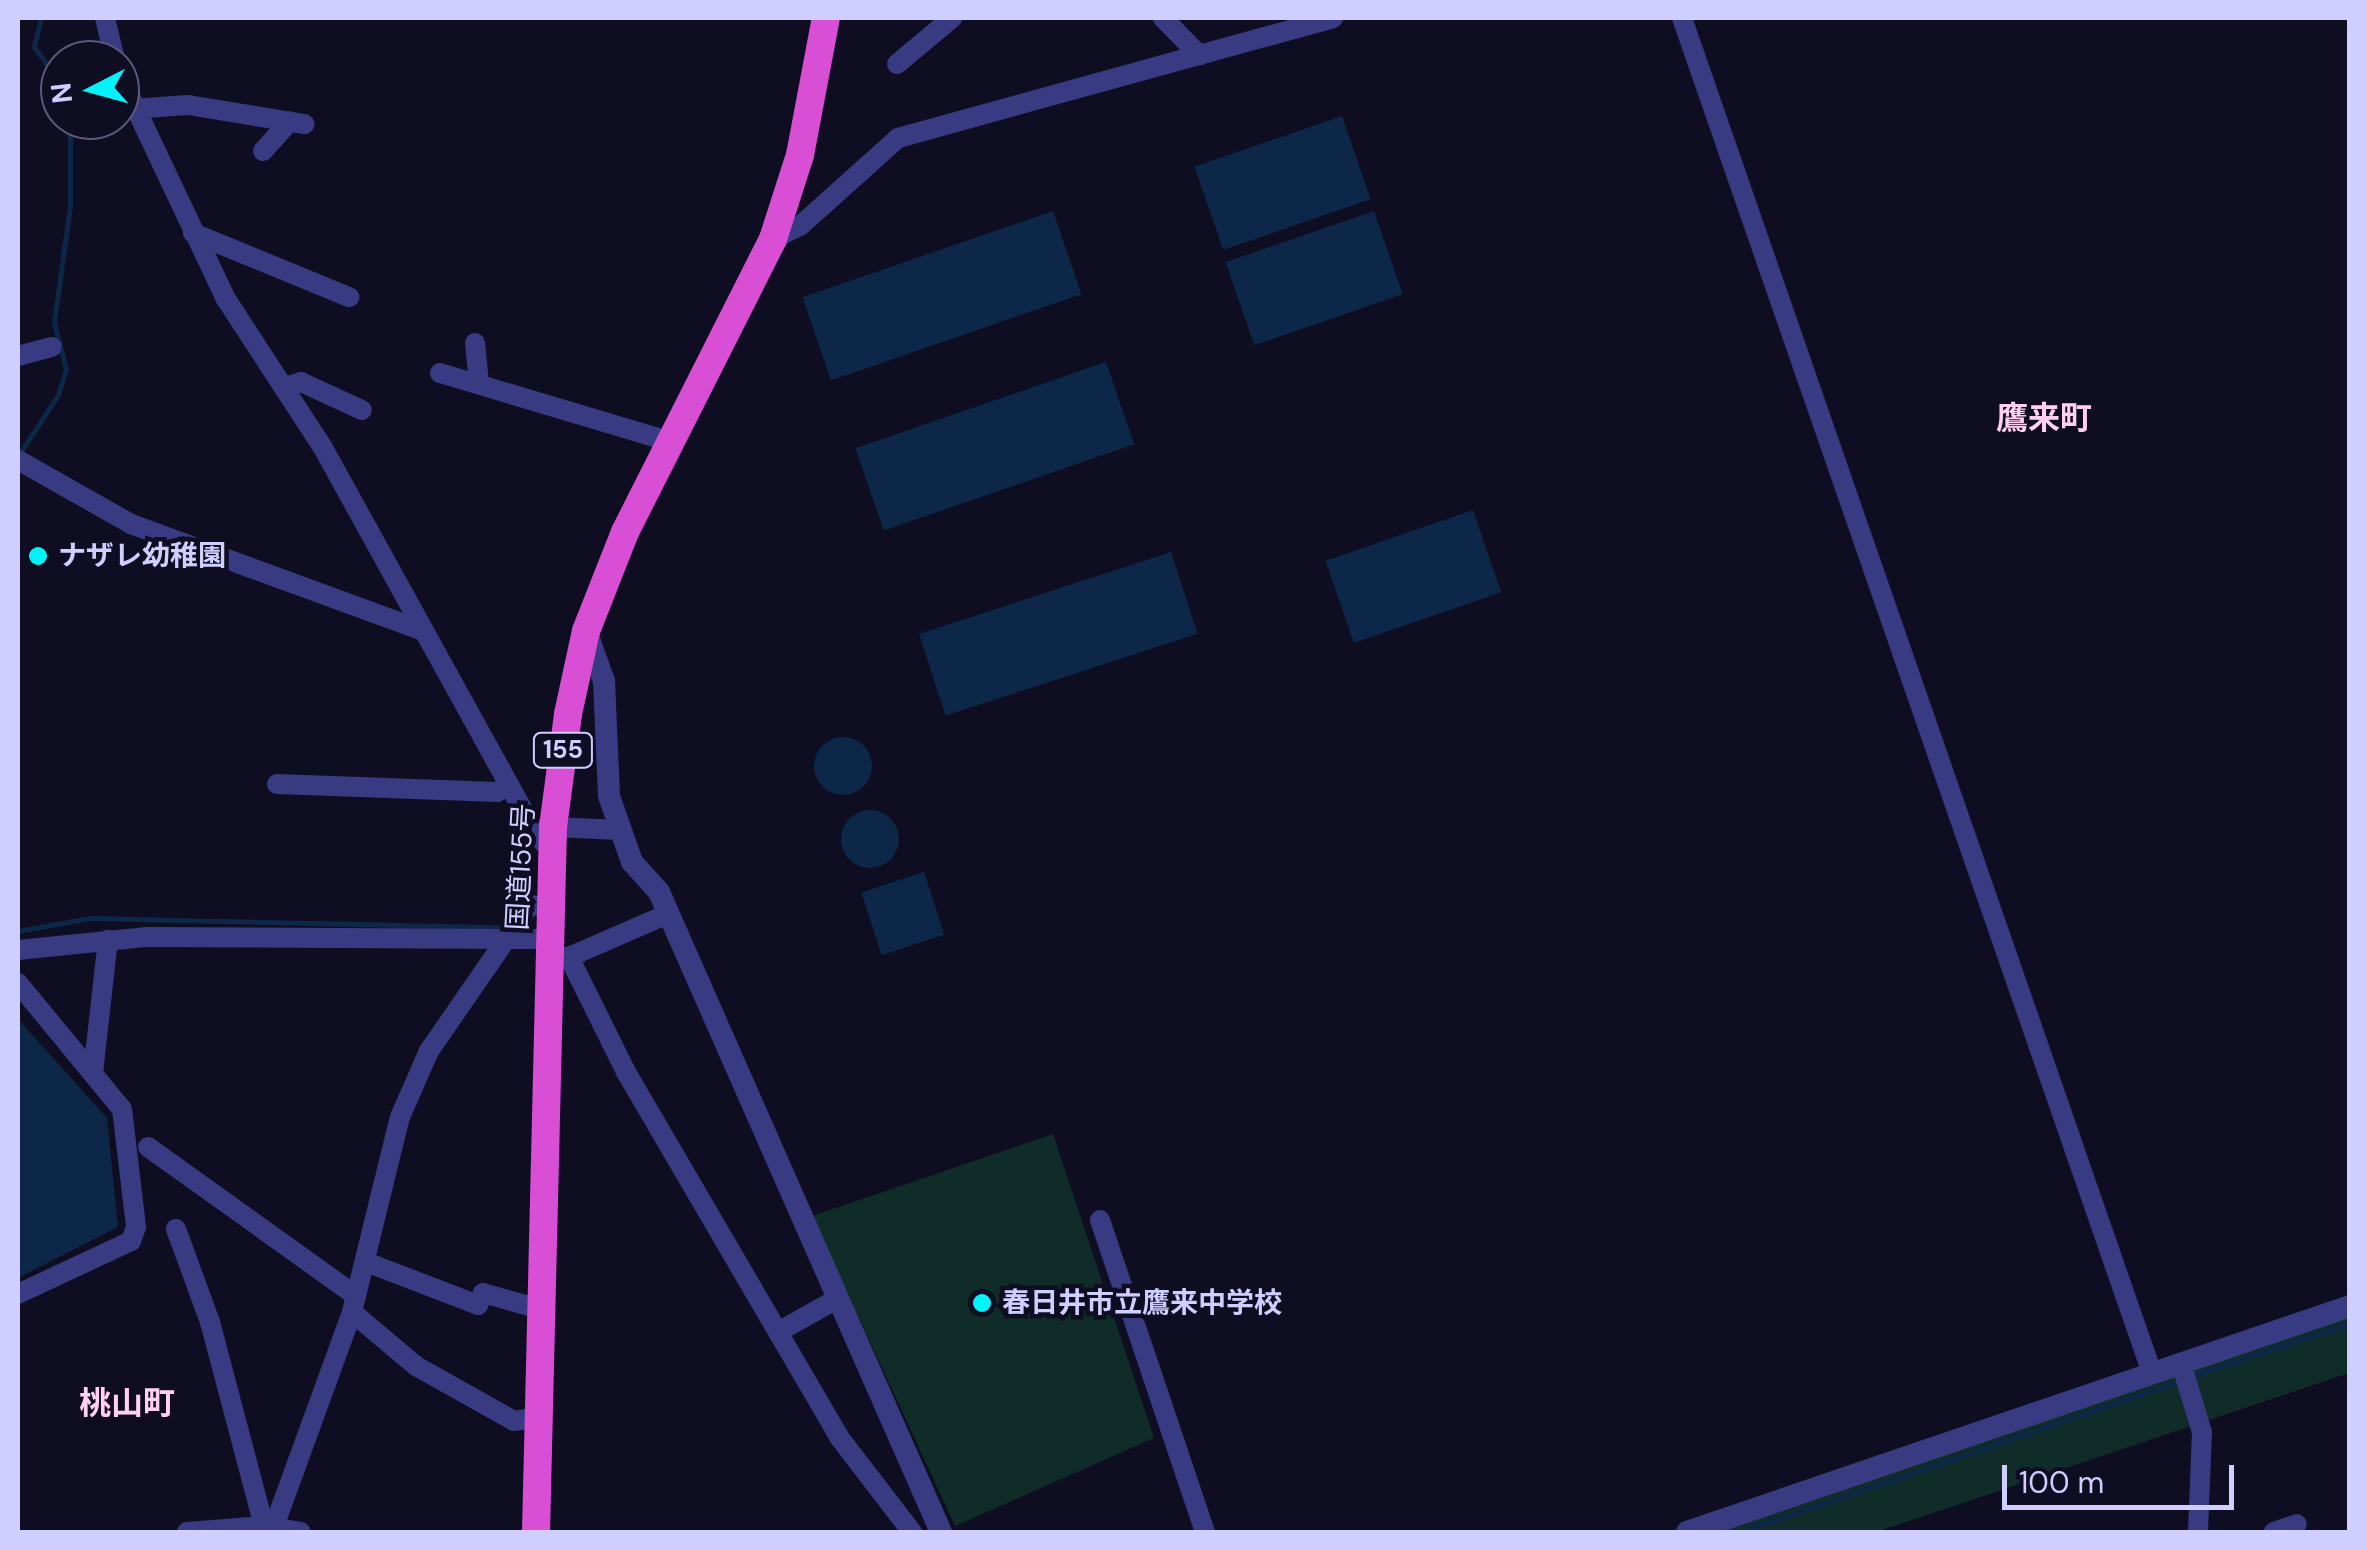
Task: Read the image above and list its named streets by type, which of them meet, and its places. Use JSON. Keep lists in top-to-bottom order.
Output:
{
  "streets": {
    "highway": ["155", "国道155号"]
  },
  "districts": ["鷹来町", "桃山町"],
  "places": ["ナザレ幼稚園", "春日井市立鷹来中学校"],
  "scale_bar": "100 m",
  "north": "left"
}
